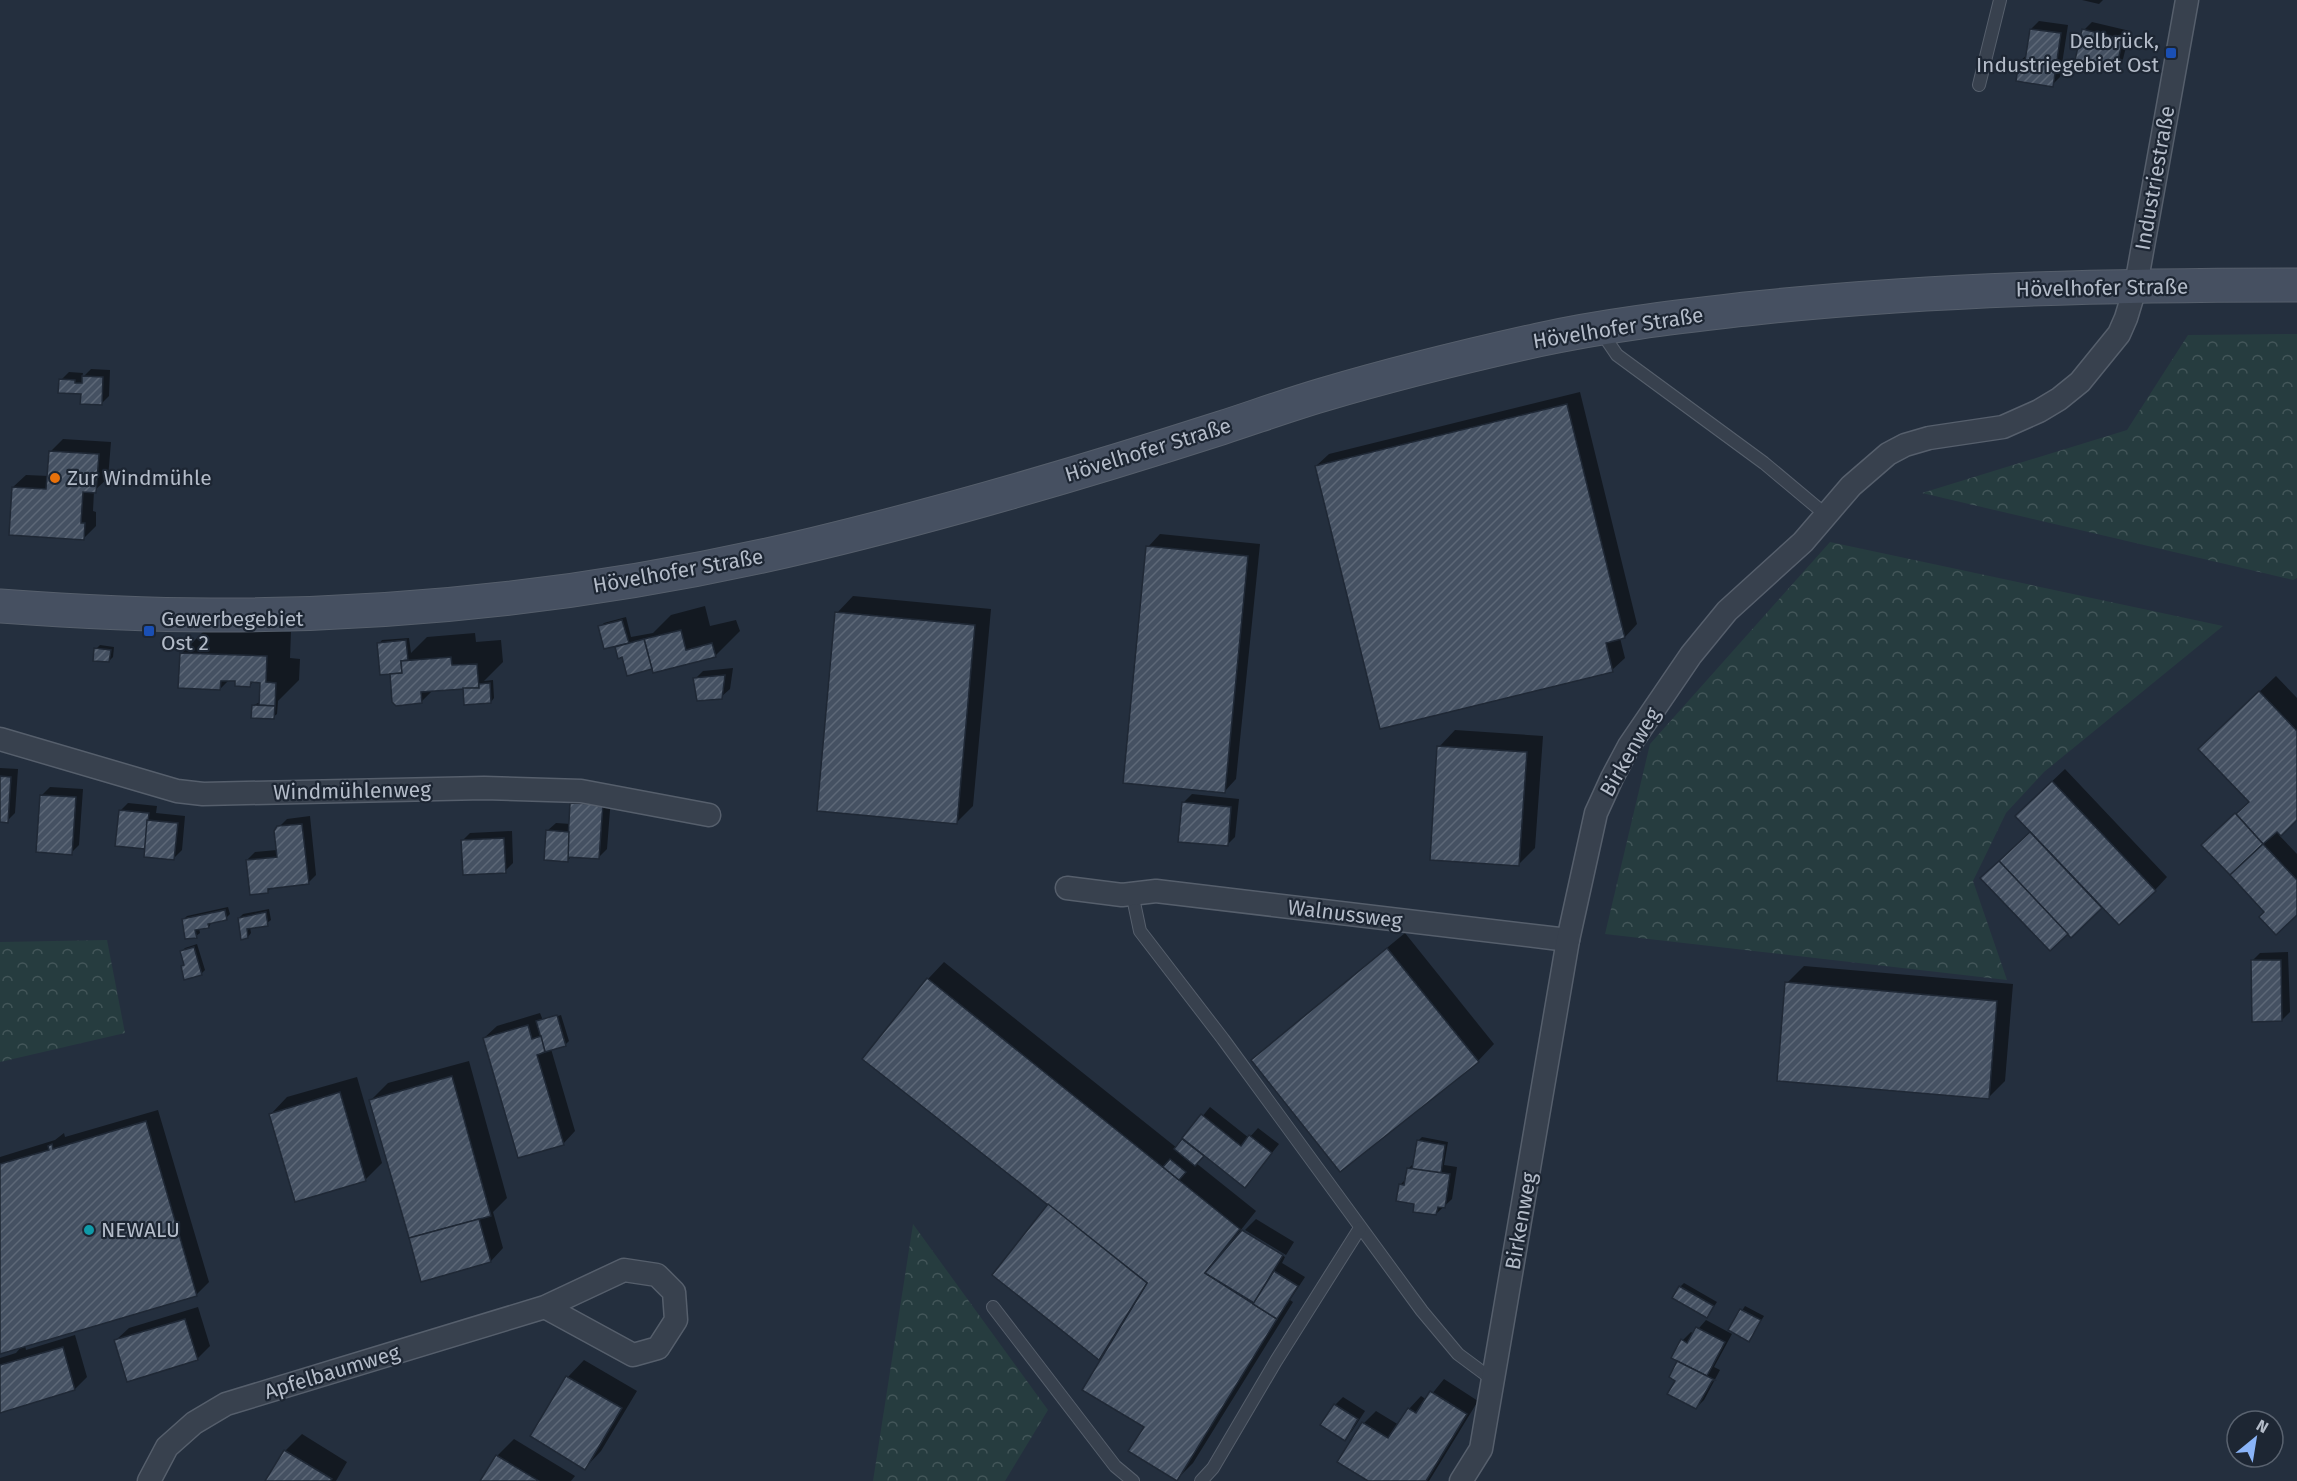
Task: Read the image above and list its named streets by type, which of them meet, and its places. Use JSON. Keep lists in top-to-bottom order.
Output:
{
  "streets": {
    "main road": ["Hövelhofer Straße"],
    "street": [
      "Industriestraße",
      "Birkenweg",
      "Windmühlenweg",
      "Walnussweg",
      "Apfelbaumweg"
    ]
  },
  "crossings": [
    ["Industriestraße", "Hövelhofer Straße"],
    ["Industriestraße", "Birkenweg"],
    ["Hövelhofer Straße", "Birkenweg"],
    ["Birkenweg", "Walnussweg"]
  ],
  "places": {
    "transit": ["Delbrück, Industriegebiet Ost", "Gewerbegebiet Ost 2"],
    "other": ["Zur Windmühle", "NEWALU"]
  },
  "north": "top right"
}
